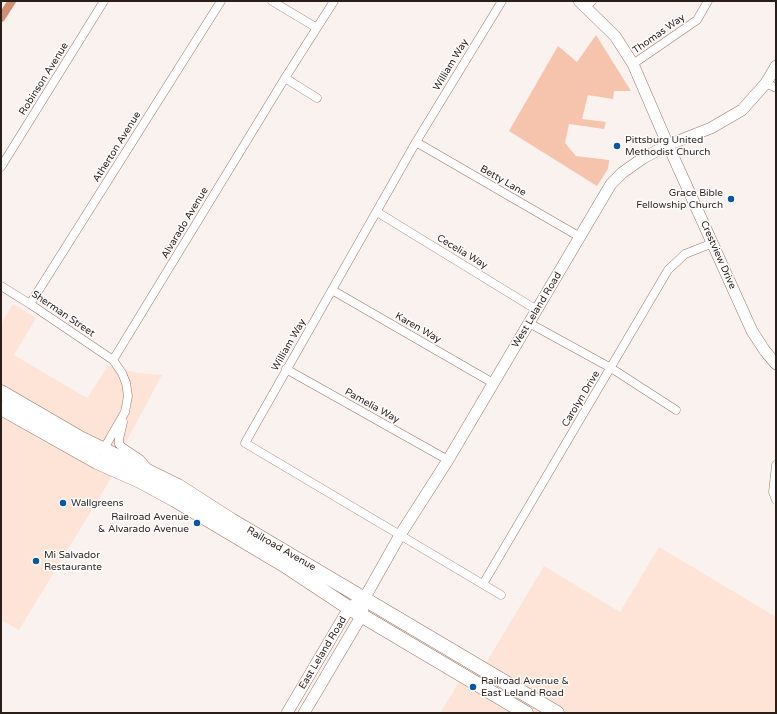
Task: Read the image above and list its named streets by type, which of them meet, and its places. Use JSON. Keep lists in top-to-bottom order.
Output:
{
  "streets": {
    "highway": ["Railroad Avenue"],
    "main road": ["Crestview Drive", "West Leland Road", "East Leland Road"],
    "street": [
      "Thomas Way",
      "William Way",
      "Robinson Avenue",
      "Atherton Avenue",
      "Betty Lane",
      "Alvarado Avenue",
      "Cecelia Way",
      "Sherman Street",
      "Karen Way",
      "Carolyn Drive",
      "Pamelia Way"
    ]
  },
  "crossings": [
    ["Thomas Way", "Crestview Drive"],
    ["William Way", "Betty Lane"],
    ["William Way", "Cecelia Way"],
    ["William Way", "West Leland Road"],
    ["William Way", "Karen Way"],
    ["William Way", "Carolyn Drive"],
    ["William Way", "Pamelia Way"],
    ["Atherton Avenue", "Sherman Street"],
    ["Betty Lane", "West Leland Road"],
    ["Alvarado Avenue", "Sherman Street"],
    ["Cecelia Way", "West Leland Road"],
    ["Crestview Drive", "West Leland Road"],
    ["Crestview Drive", "Carolyn Drive"],
    ["West Leland Road", "Karen Way"],
    ["West Leland Road", "Pamelia Way"],
    ["West Leland Road", "Railroad Avenue"],
    ["West Leland Road", "East Leland Road"],
    ["Railroad Avenue", "East Leland Road"]
  ],
  "places": [
    "Pittsburg United Methodist Church",
    "Grace Bible Fellowship Church",
    "Wallgreens",
    "Railroad Avenue & Alvarado Avenue",
    "Mi Salvador Restaurante",
    "Railroad Avenue & East Leland Road"
  ]
}
